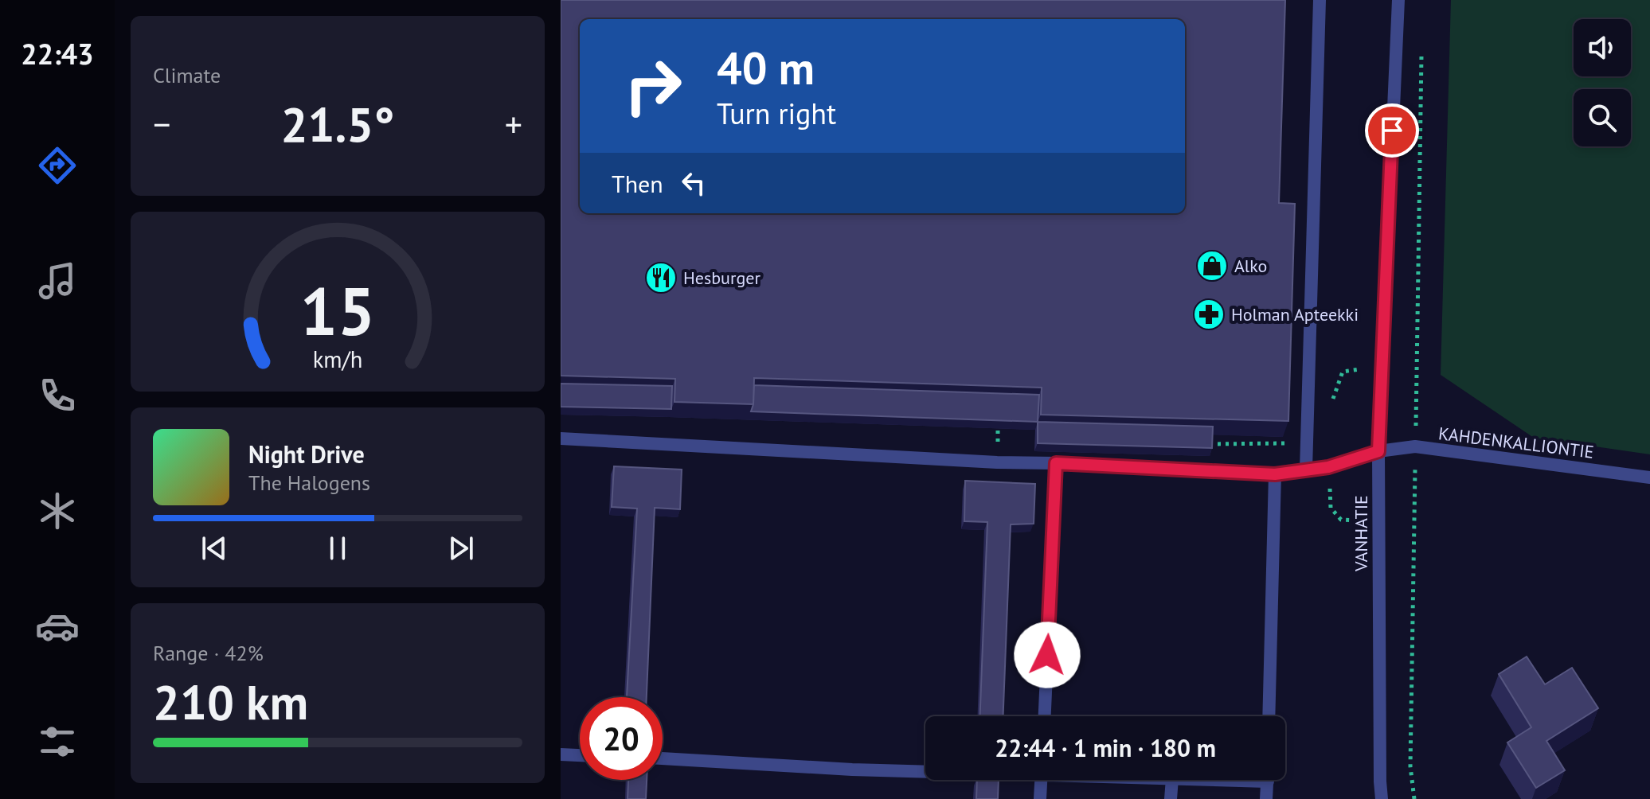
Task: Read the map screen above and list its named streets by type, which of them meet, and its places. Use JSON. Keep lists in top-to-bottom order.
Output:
{
  "streets": {
    "street": ["KAHDENKALLIONTIE", "VANHATIE"]
  },
  "crossings": [
    ["KAHDENKALLIONTIE", "VANHATIE"]
  ],
  "places": {
    "shop": ["Alko"],
    "restaurant": ["Hesburger"],
    "pharmacy": ["Holman Apteekki"]
  },
  "page": {
    "tabs": "22:43",
    "tile": [
      "Climate",
      ["Range · 42%", "210 km"]
    ],
    "turn": ["40 m", "Turn right"],
    "heat": ["−", "21.5°", "+"],
    "then": "Then",
    "song": ["Night Drive", "The Halogens"],
    "limit": "20",
    "trip": "22:44 · 1 min · 180 m",
    "gauge": ["15", "km/h"]
  }
}
